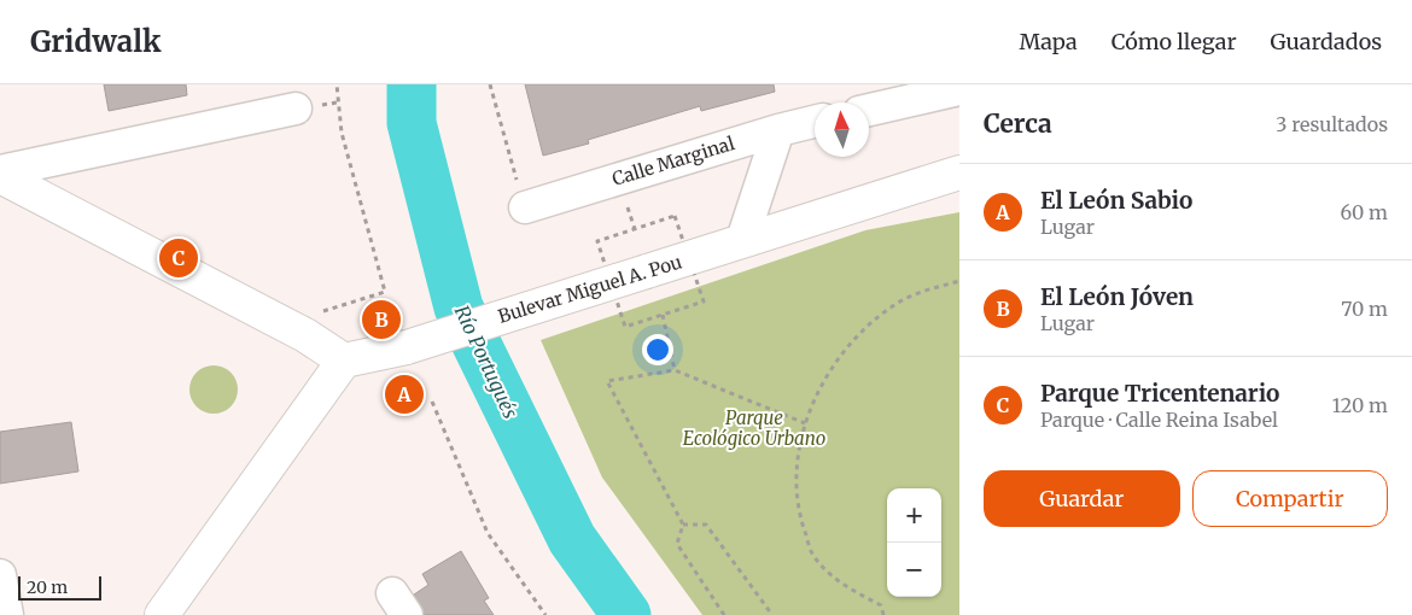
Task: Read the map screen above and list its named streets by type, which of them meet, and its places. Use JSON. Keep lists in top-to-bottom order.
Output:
{
  "streets": {
    "main road": ["Bulevar Miguel A. Pou"],
    "street": ["Calle Marginal"]
  },
  "water": ["Río Portugués"],
  "parks": ["Parque Ecológico Urbano"],
  "scale_bar": "20 m",
  "north": "top",
  "page": {
    "header": "Gridwalk",
    "nav": ["Mapa", "Cómo llegar", "Guardados"],
    "heading": ["Cerca", "3 resultados"],
    "list": [
      {
        "mark": "A",
        "name": "El León Sabio",
        "note": "Lugar",
        "value": "60 m"
      },
      {
        "mark": "B",
        "name": "El León Jóven",
        "note": "Lugar",
        "value": "70 m"
      },
      {
        "mark": "C",
        "name": "Parque Tricentenario",
        "note": "Parque · Calle Reina Isabel",
        "value": "120 m"
      }
    ],
    "pins": ["C", "B", "A"],
    "buttons": ["Guardar", "Compartir"],
    "map_buttons": ["+", "−"],
    "scale": "20 m"
  }
}
